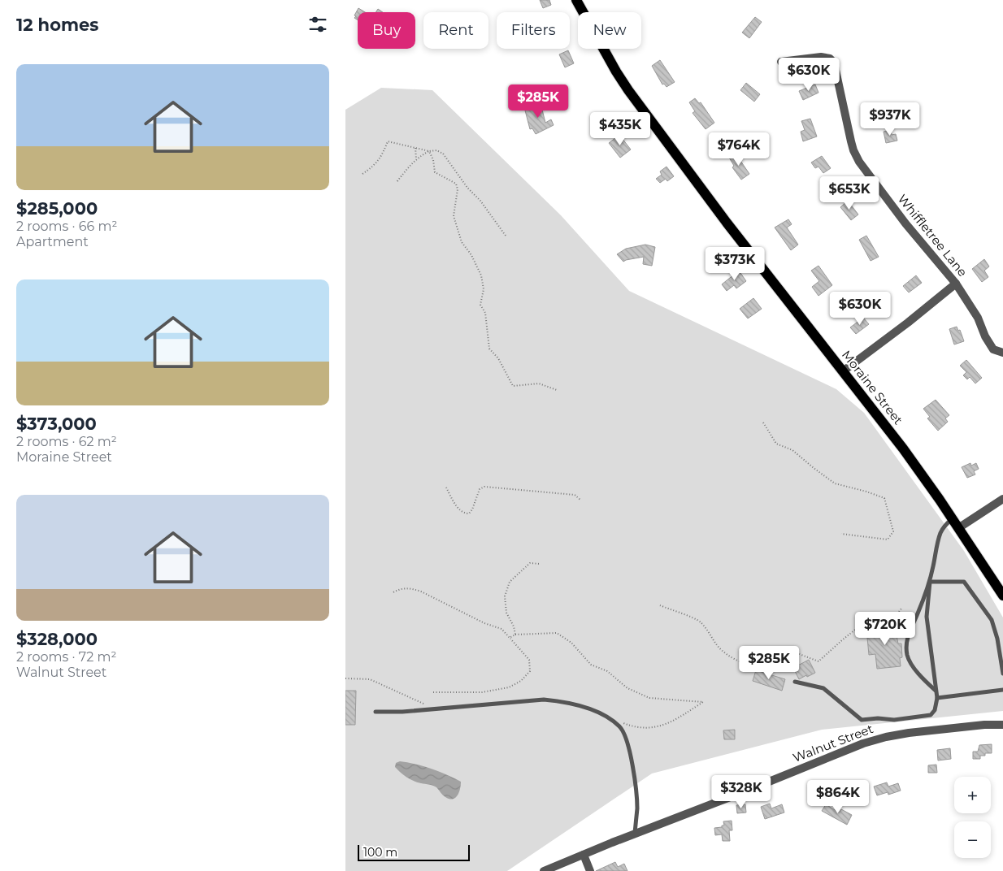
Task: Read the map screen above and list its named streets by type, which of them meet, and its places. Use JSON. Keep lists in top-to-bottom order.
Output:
{
  "streets": {
    "main road": ["Moraine Street"],
    "street": ["Whiffletree Lane", "Walnut Street"]
  },
  "scale_bar": "100 m",
  "page": {
    "heading": "12 homes",
    "chip": [
      "Buy",
      "Rent",
      "Filters",
      "New"
    ],
    "list": [
      {
        "name": "$285,000",
        "note": "2 rooms · 66 m² · Apartment"
      },
      {
        "name": "$373,000",
        "note": "2 rooms · 62 m² · Moraine Street"
      },
      {
        "name": "$328,000",
        "note": "2 rooms · 72 m² · Walnut Street"
      }
    ],
    "price": [
      "$630K",
      "$285K",
      "$937K",
      "$435K",
      "$764K",
      "$653K",
      "$373K",
      "$630K",
      "$720K",
      "$285K",
      "$328K",
      "$864K"
    ],
    "map_buttons": ["+", "−"],
    "scale": "100 m"
  }
}
